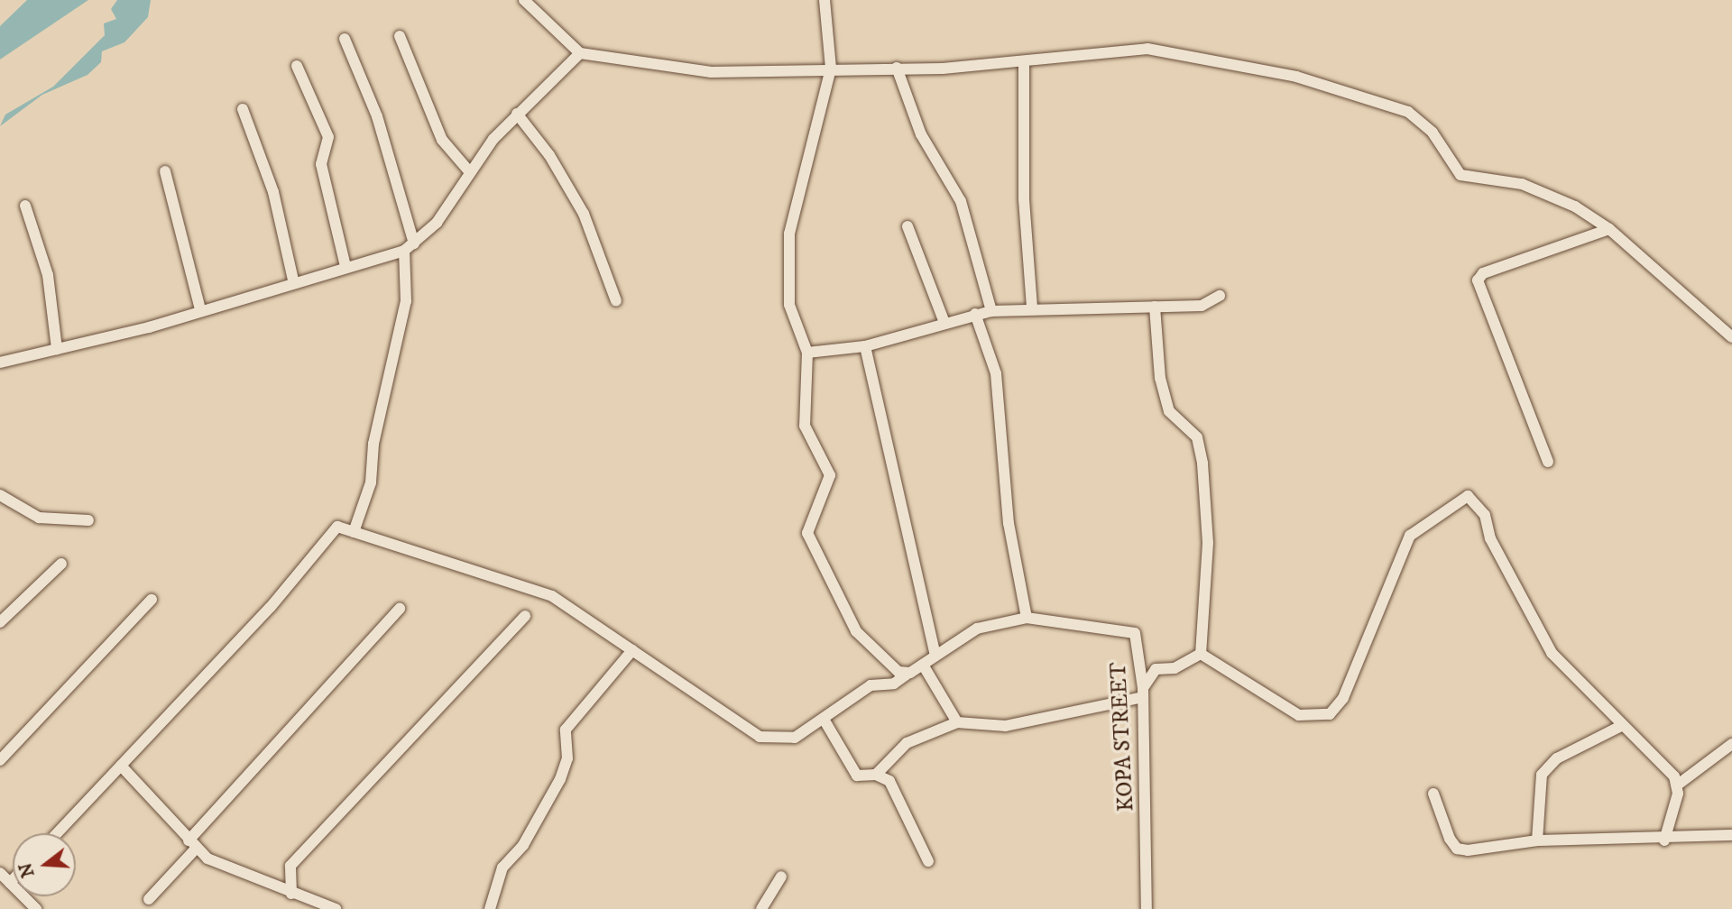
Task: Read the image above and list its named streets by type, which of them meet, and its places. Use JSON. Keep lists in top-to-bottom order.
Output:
{
  "streets": {
    "street": ["KOPA STREET"]
  },
  "north": "left"
}
